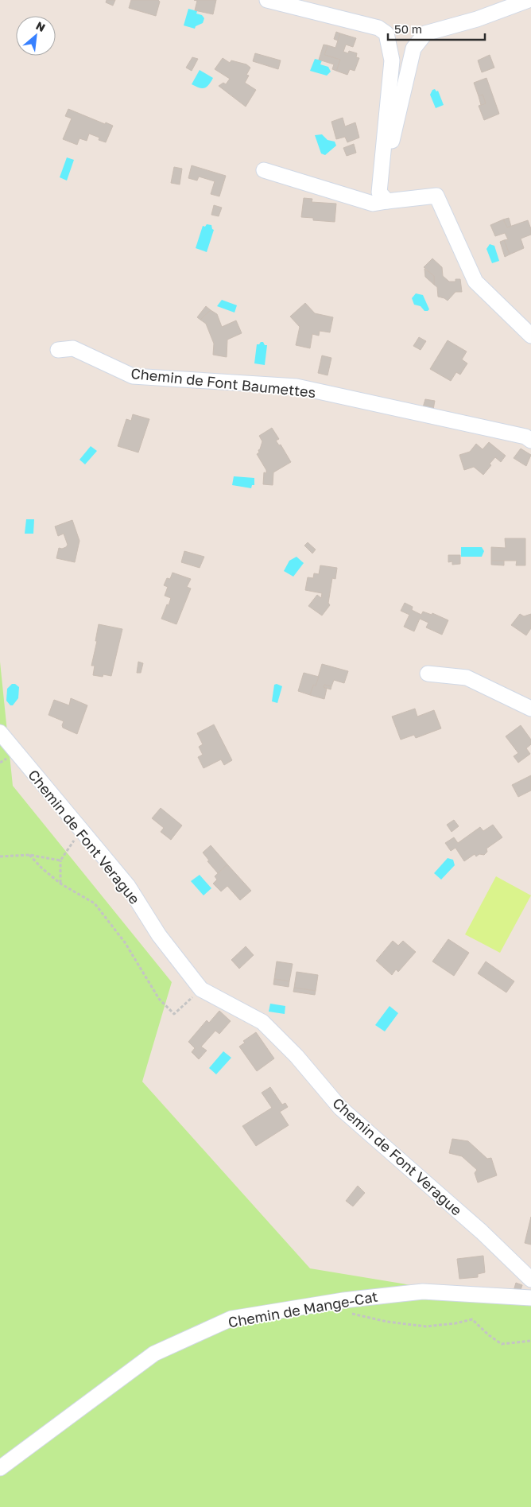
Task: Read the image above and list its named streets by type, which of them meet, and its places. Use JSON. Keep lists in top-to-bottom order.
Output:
{
  "streets": {
    "street": ["Chemin de Font Baumettes", "Chemin de Font Verague", "Chemin de Mange-Cat"]
  },
  "scale_bar": "50 m",
  "north": "top right"
}
